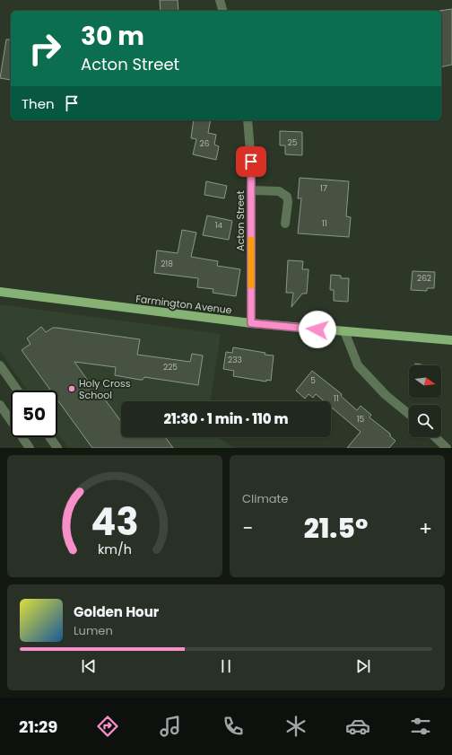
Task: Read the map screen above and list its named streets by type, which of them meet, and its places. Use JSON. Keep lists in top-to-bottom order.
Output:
{
  "streets": {
    "main road": ["Farmington Avenue"],
    "street": ["Acton Street"]
  },
  "crossings": [
    ["Acton Street", "Farmington Avenue"]
  ],
  "places": ["Holy Cross School"],
  "house_numbers": [
    "25",
    "26",
    "17",
    "11",
    "14",
    "218",
    "262",
    "233",
    "225",
    "5",
    "11",
    "15"
  ],
  "north": "right",
  "page": {
    "turn": ["30 m", "Acton Street"],
    "then": "Then",
    "limit": "50",
    "trip": "21:30 · 1 min · 110 m",
    "tile": "Climate",
    "heat": ["−", "21.5°", "+"],
    "song": ["Golden Hour", "Lumen"],
    "tabs": "21:29",
    "gauge": ["43", "km/h"]
  }
}
